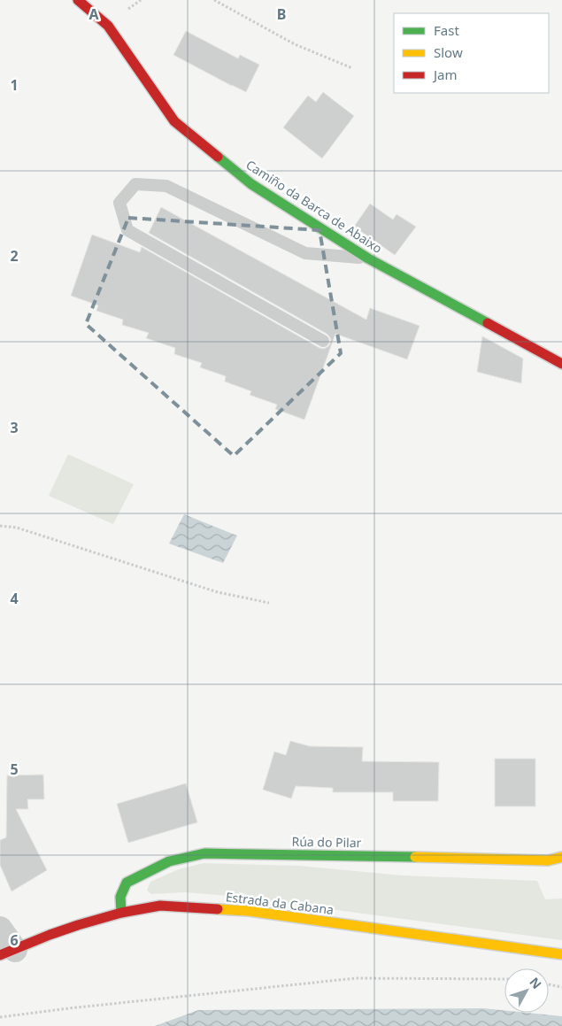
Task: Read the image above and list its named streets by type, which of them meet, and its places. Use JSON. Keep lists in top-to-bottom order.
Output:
{
  "streets": {
    "street": ["Camiño da Barca de Abaixo", "Rúa do Pilar", "Estrada da Cabana"]
  },
  "crossings": [
    ["Rúa do Pilar", "Estrada da Cabana"]
  ],
  "legend": ["Fast", "Slow", "Jam"],
  "north": "top right",
  "grid": {
    "columns": ["A", "B"],
    "rows": [
      "1",
      "2",
      "3",
      "4",
      "5",
      "6"
    ]
  }
}
